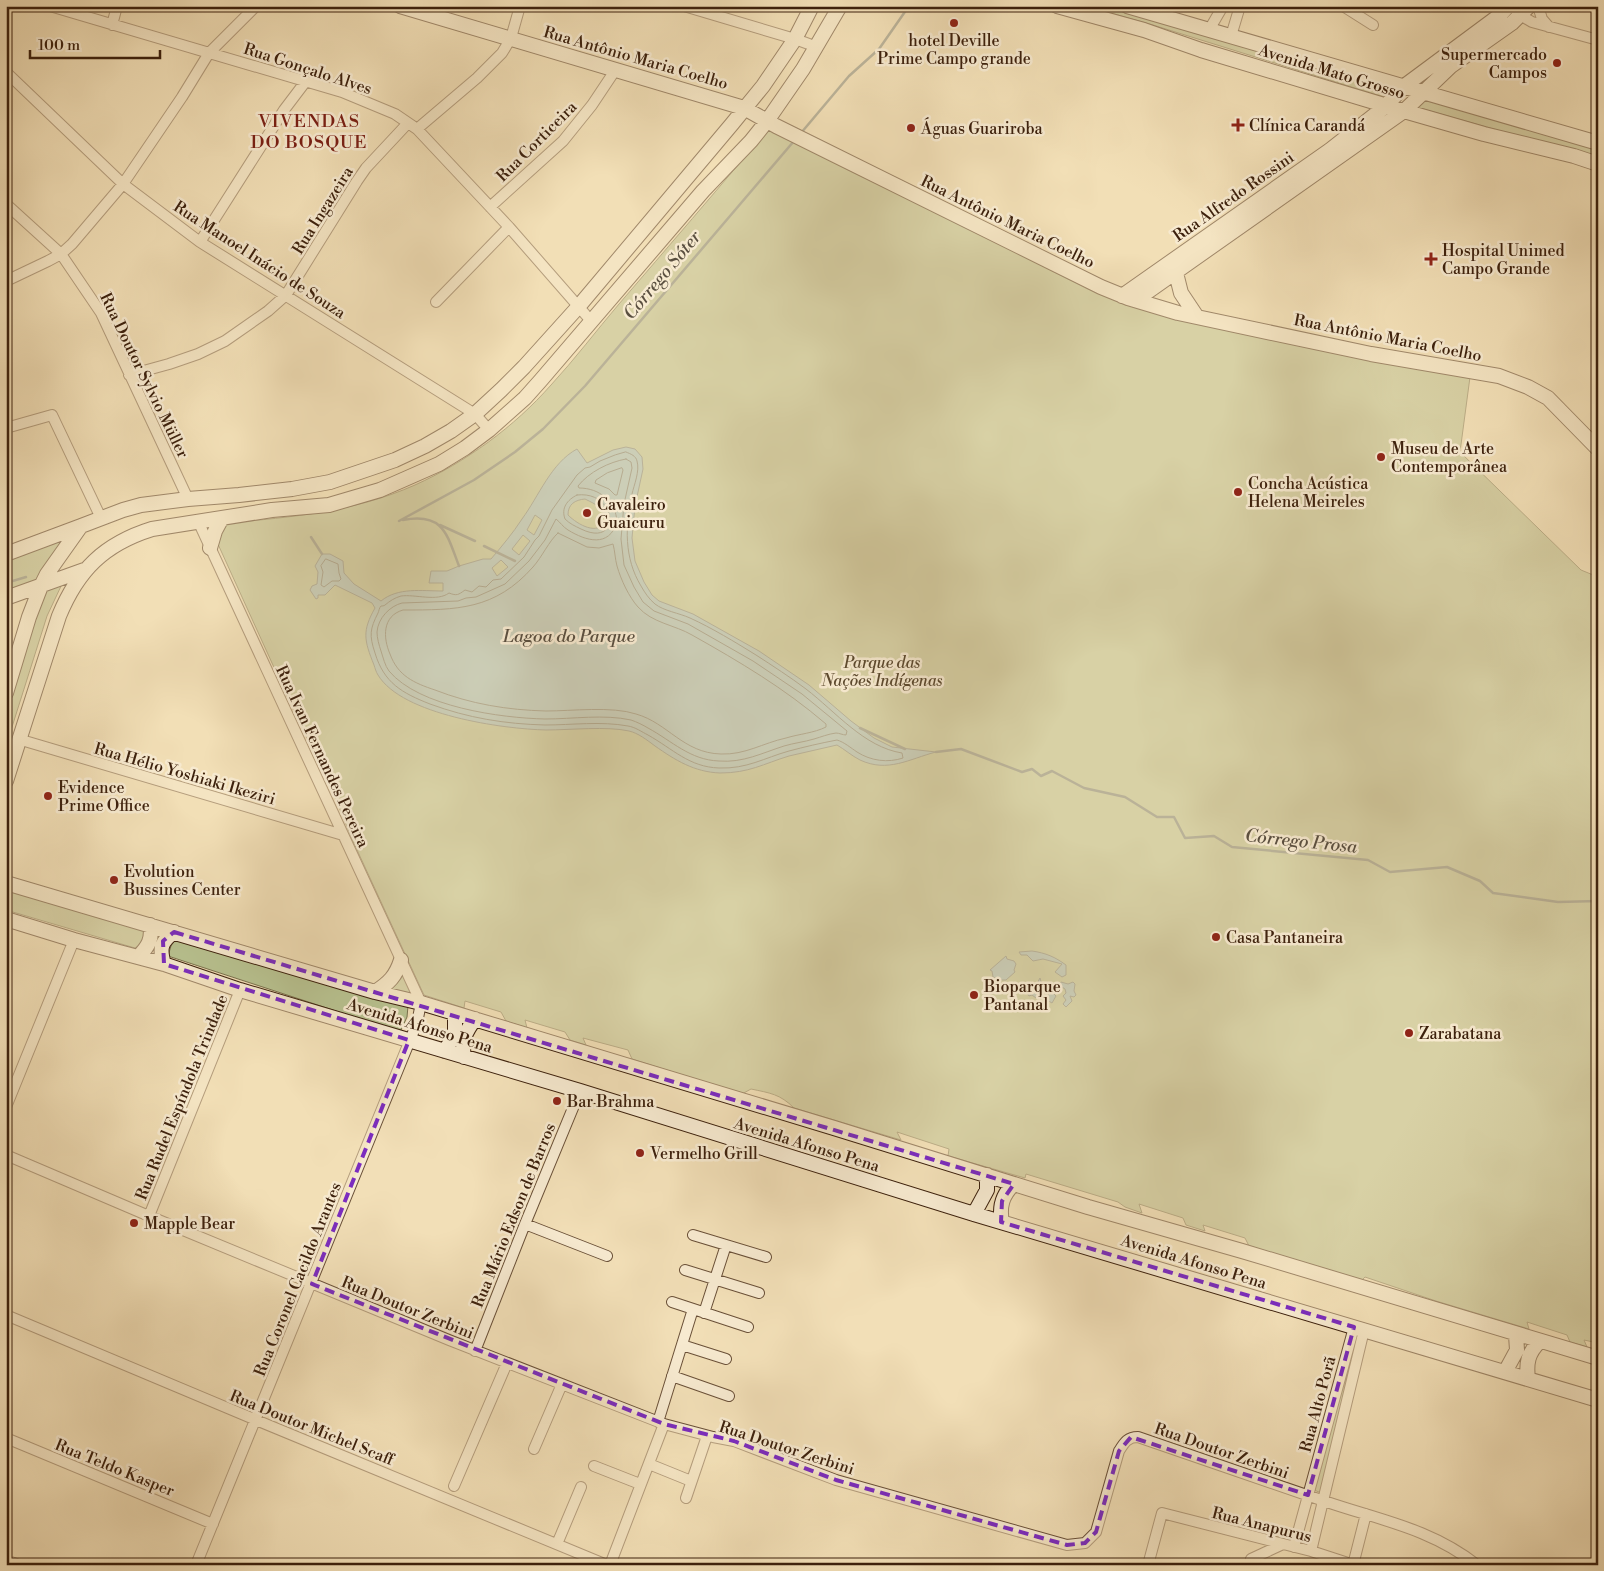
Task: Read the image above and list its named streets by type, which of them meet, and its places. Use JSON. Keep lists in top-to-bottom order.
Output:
{
  "streets": {
    "main road": [
      "Rua Antônio Maria Coelho",
      "Avenida Mato Grosso",
      "Rua Alfredo Rossini",
      "Avenida Afonso Pena"
    ],
    "street": [
      "Rua Gonçalo Alves",
      "Rua Corticeira",
      "Rua Ingazeira",
      "Rua Manoel Inácio de Souza",
      "Rua Doutor Sylvio Müller",
      "Rua Ivan Fernandes Pereira",
      "Rua Hélio Yoshiaki Ikeziri",
      "Rua Rudel Espíndola Trindade",
      "Rua Mário Edson de Barros",
      "Rua Coronel Cacildo Arantes",
      "Rua Doutor Zerbini",
      "Rua Alto Porã",
      "Rua Doutor Michel Scaff",
      "Rua Teldo Kasper",
      "Rua Anapurus"
    ]
  },
  "crossings": [
    ["Rua Antônio Maria Coelho", "Rua Corticeira"],
    ["Rua Antônio Maria Coelho", "Rua Alfredo Rossini"],
    ["Rua Antônio Maria Coelho", "Rua Ingazeira"],
    ["Rua Gonçalo Alves", "Rua Corticeira"],
    ["Rua Gonçalo Alves", "Rua Ingazeira"],
    ["Avenida Mato Grosso", "Rua Alfredo Rossini"],
    ["Rua Ingazeira", "Rua Manoel Inácio de Souza"],
    ["Rua Ingazeira", "Rua Doutor Sylvio Müller"],
    ["Rua Ivan Fernandes Pereira", "Rua Hélio Yoshiaki Ikeziri"],
    ["Rua Ivan Fernandes Pereira", "Avenida Afonso Pena"],
    ["Rua Ivan Fernandes Pereira", "Rua Coronel Cacildo Arantes"],
    ["Avenida Afonso Pena", "Rua Rudel Espíndola Trindade"],
    ["Avenida Afonso Pena", "Rua Mário Edson de Barros"],
    ["Avenida Afonso Pena", "Rua Coronel Cacildo Arantes"],
    ["Avenida Afonso Pena", "Rua Alto Porã"],
    ["Rua Rudel Espíndola Trindade", "Rua Doutor Zerbini"],
    ["Rua Mário Edson de Barros", "Rua Doutor Zerbini"],
    ["Rua Coronel Cacildo Arantes", "Rua Doutor Zerbini"],
    ["Rua Coronel Cacildo Arantes", "Rua Doutor Michel Scaff"],
    ["Rua Coronel Cacildo Arantes", "Rua Teldo Kasper"],
    ["Rua Doutor Zerbini", "Rua Alto Porã"],
    ["Rua Alto Porã", "Rua Anapurus"]
  ],
  "districts": ["VIVENDAS DO BOSQUE"],
  "water": ["Córrego Sóter", "Lagoa do Parque", "Córrego Prosa"],
  "parks": ["Parque das Nações Indígenas"],
  "places": {
    "other": [
      "hotel Deville Prime Campo grande",
      "Supermercado Campos",
      "Águas Guariroba",
      "Museu de Arte Contemporânea",
      "Concha Acústica Helena Meireles",
      "Cavaleiro Guaicuru",
      "Evidence Prime Office",
      "Evolution Bussines Center",
      "Casa Pantaneira",
      "Bioparque Pantanal",
      "Zarabatana",
      "Bar Brahma",
      "Vermelho Grill",
      "Mapple Bear"
    ],
    "health": ["Clínica Carandá", "Hospital Unimed Campo Grande"]
  },
  "scale_bar": "100 m"
}
